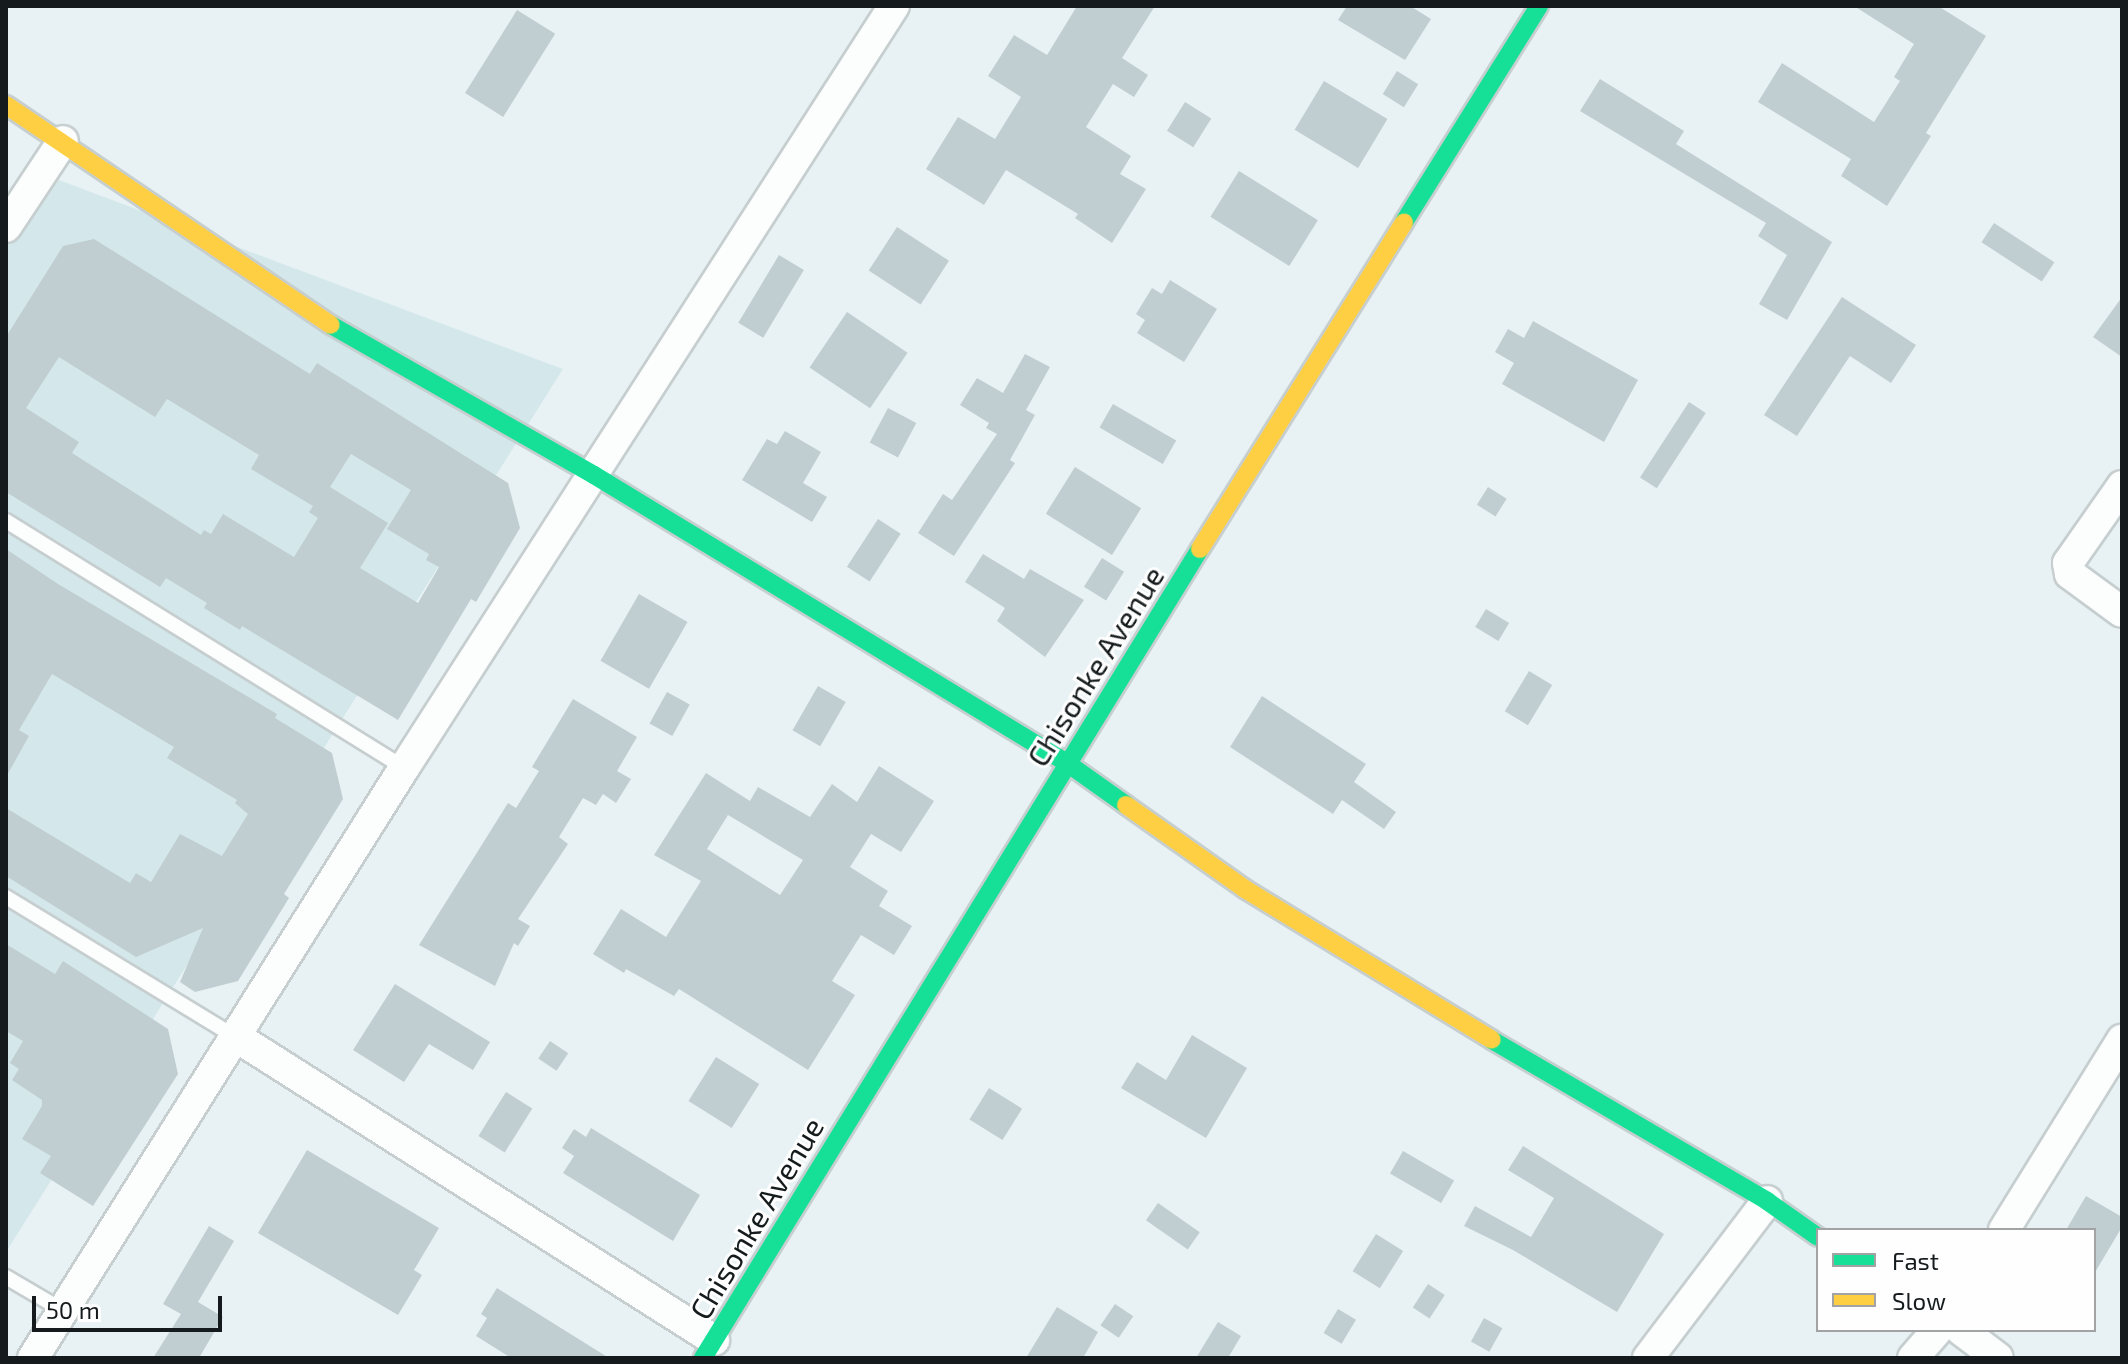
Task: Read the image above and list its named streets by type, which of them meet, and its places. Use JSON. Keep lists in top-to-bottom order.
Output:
{
  "streets": {
    "street": ["Chisonke Avenue"]
  },
  "legend": ["Fast", "Slow"],
  "scale_bar": "50 m"
}
